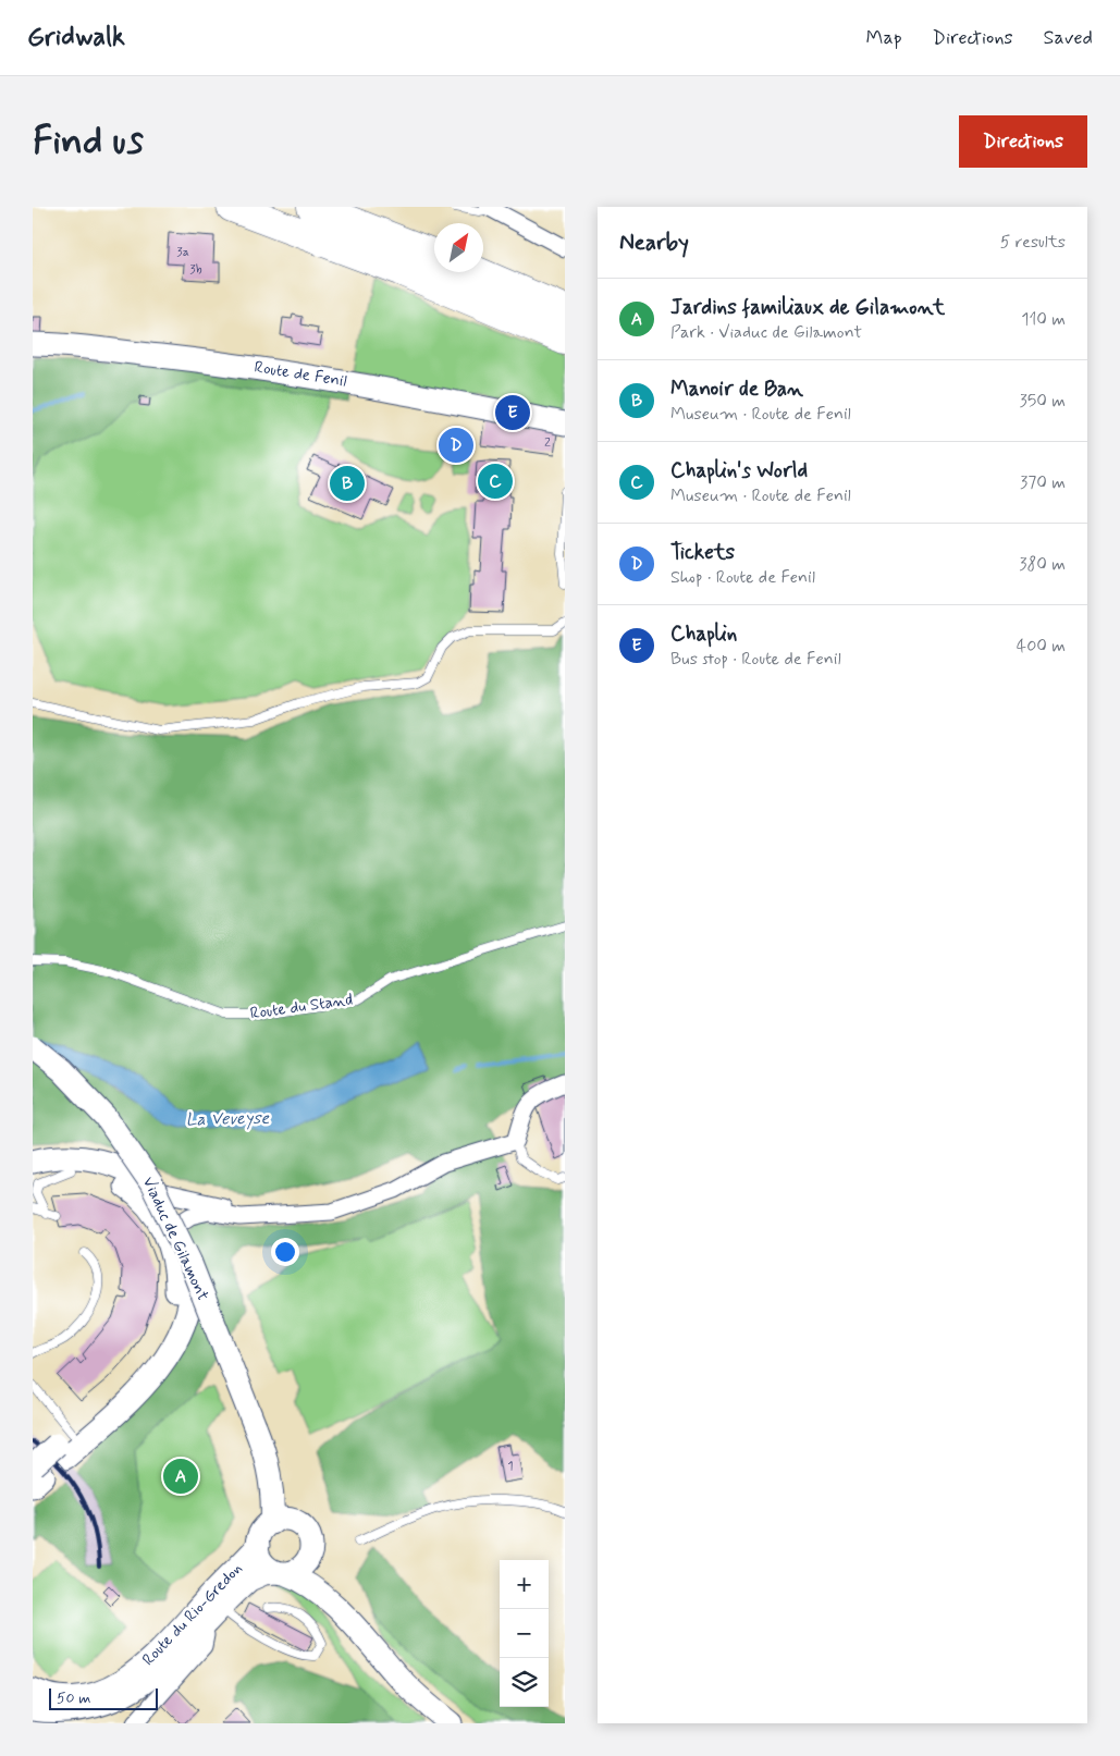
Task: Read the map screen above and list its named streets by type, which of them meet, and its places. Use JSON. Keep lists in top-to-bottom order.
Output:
{
  "streets": {
    "main road": ["Route de Fenil", "Viaduc de Gilamont", "Route du Rio-Gredon"],
    "lane": ["Route du Stand"]
  },
  "crossings": [
    ["Viaduc de Gilamont", "Route du Rio-Gredon"]
  ],
  "water": ["La Veveyse"],
  "house_numbers": [
    "3a",
    "3b",
    "2",
    "1"
  ],
  "scale_bar": "50 m",
  "north": "top right",
  "page": {
    "header": "Gridwalk",
    "nav": ["Map", "Directions", "Saved"],
    "buttons": "Directions",
    "title": "Find us",
    "heading": ["Nearby", "5 results"],
    "list": [
      {
        "mark": "A",
        "name": "Jardins familiaux de Gilamont",
        "note": "Park · Viaduc de Gilamont",
        "value": "110 m"
      },
      {
        "mark": "B",
        "name": "Manoir de Ban",
        "note": "Museum · Route de Fenil",
        "value": "350 m"
      },
      {
        "mark": "C",
        "name": "Chaplin's World",
        "note": "Museum · Route de Fenil",
        "value": "370 m"
      },
      {
        "mark": "D",
        "name": "Tickets",
        "note": "Shop · Route de Fenil",
        "value": "380 m"
      },
      {
        "mark": "E",
        "name": "Chaplin",
        "note": "Bus stop · Route de Fenil",
        "value": "400 m"
      }
    ],
    "pins": [
      "E",
      "D",
      "C",
      "B",
      "A"
    ],
    "map_buttons": ["+", "−"],
    "scale": "50 m"
  }
}
